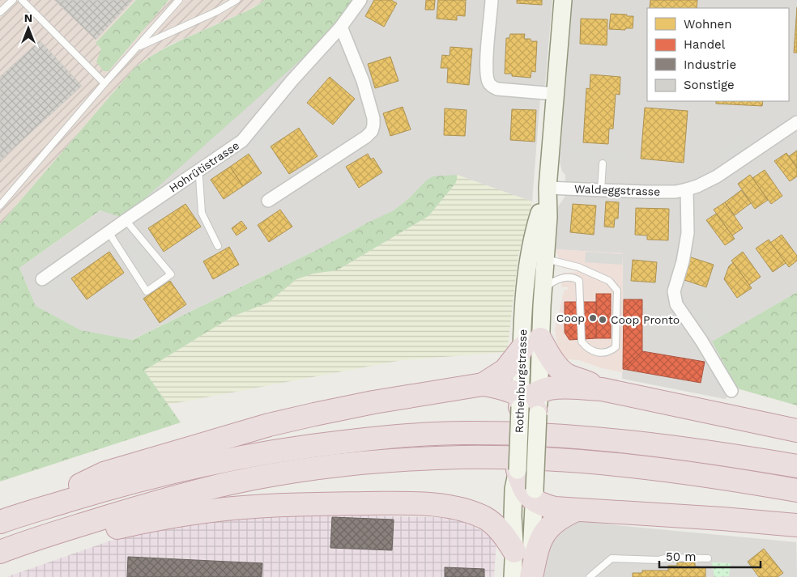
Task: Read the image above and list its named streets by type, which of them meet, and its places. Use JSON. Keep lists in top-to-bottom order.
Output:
{
  "streets": {
    "main road": ["Rothenburgstrasse"],
    "street": ["Hohrütistrasse", "Waldeggstrasse"]
  },
  "crossings": [
    ["Waldeggstrasse", "Rothenburgstrasse"]
  ],
  "places": ["Coop", "Coop Pronto"],
  "legend": [
    "Wohnen",
    "Handel",
    "Industrie",
    "Sonstige"
  ],
  "scale_bar": "50 m",
  "north": "top"
}
